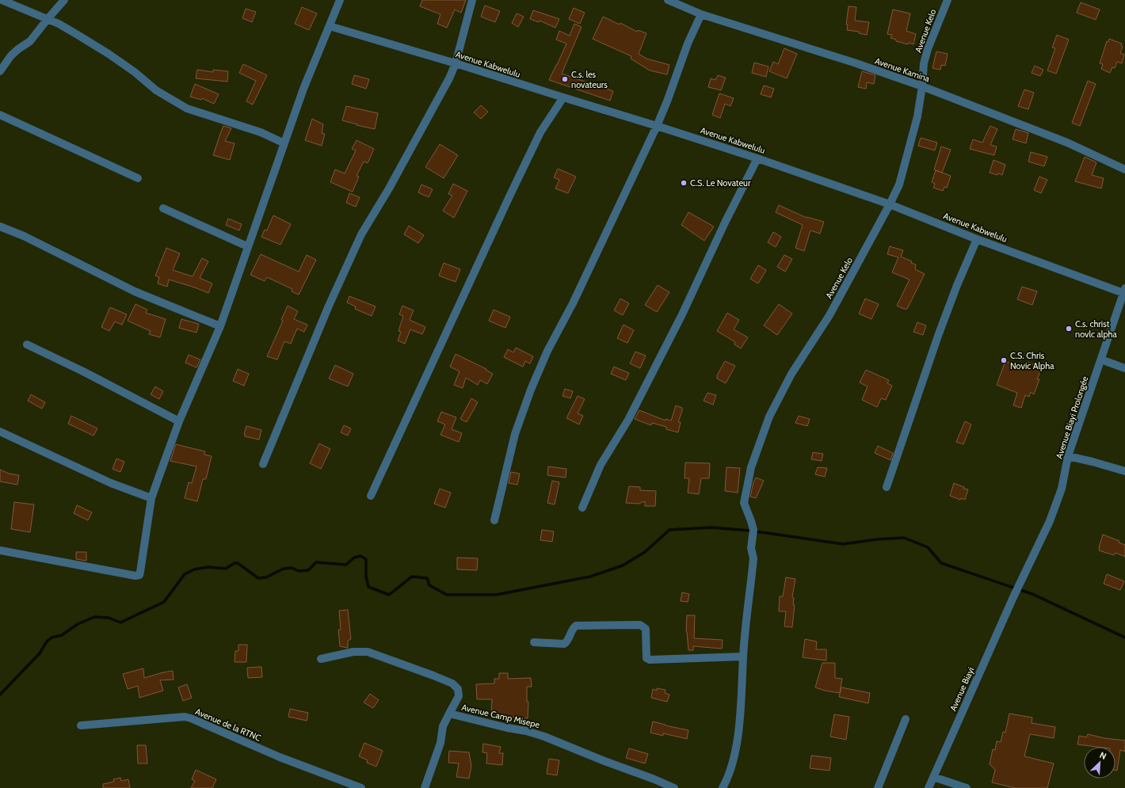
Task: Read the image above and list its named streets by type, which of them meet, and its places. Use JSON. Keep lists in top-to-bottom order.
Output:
{
  "streets": {
    "street": [
      "Avenue Kelo",
      "Avenue Kabwelulu",
      "Avenue Kamina",
      "Avenue Biayi Prolongée",
      "Avenue Biayi",
      "Avenue Camp Misepe",
      "Avenue de la RTNC"
    ]
  },
  "crossings": [
    ["Avenue Kelo", "Avenue Kabwelulu"],
    ["Avenue Kelo", "Avenue Kamina"],
    ["Avenue Kabwelulu", "Avenue Biayi Prolongée"],
    ["Avenue Biayi Prolongée", "Avenue Biayi"]
  ],
  "places": [
    "C.s. les novateurs",
    "C.S. Le Novateur",
    "C.s. christ novlc alpha",
    "C.S. Chris Novic Alpha"
  ],
  "north": "top right"
}
